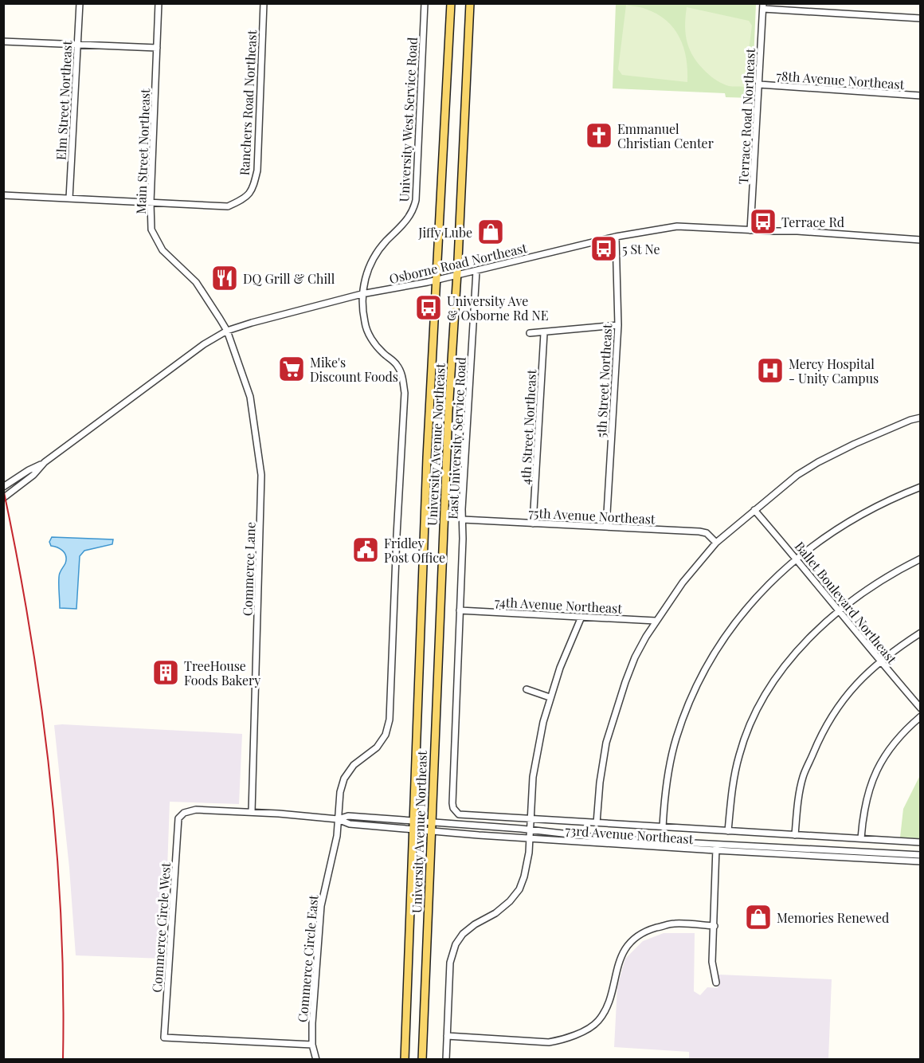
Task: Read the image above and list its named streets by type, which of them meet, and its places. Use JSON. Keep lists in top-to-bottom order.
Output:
{
  "streets": {
    "main road": ["University Avenue Northeast"],
    "street": [
      "78th Avenue Northeast",
      "Elm Street Northeast",
      "Ranchers Road Northeast",
      "Terrace Road Northeast",
      "University West Service Road",
      "Main Street Northeast",
      "Osborne Road Northeast",
      "5th Street Northeast",
      "4th Street Northeast",
      "East University Service Road",
      "75th Avenue Northeast",
      "Commerce Lane",
      "Ballet Boulevard Northeast",
      "74th Avenue Northeast",
      "73rd Avenue Northeast",
      "Commerce Circle West",
      "Commerce Circle East"
    ]
  },
  "crossings": [
    ["78th Avenue Northeast", "Terrace Road Northeast"],
    ["Ranchers Road Northeast", "Main Street Northeast"],
    ["Terrace Road Northeast", "Osborne Road Northeast"],
    ["University West Service Road", "Osborne Road Northeast"],
    ["University West Service Road", "73rd Avenue Northeast"],
    ["University West Service Road", "Commerce Circle East"],
    ["Main Street Northeast", "Osborne Road Northeast"],
    ["Main Street Northeast", "Commerce Lane"],
    ["Osborne Road Northeast", "5th Street Northeast"],
    ["Osborne Road Northeast", "East University Service Road"],
    ["Osborne Road Northeast", "University Avenue Northeast"],
    ["Osborne Road Northeast", "Commerce Lane"],
    ["5th Street Northeast", "75th Avenue Northeast"],
    ["4th Street Northeast", "75th Avenue Northeast"],
    ["East University Service Road", "75th Avenue Northeast"],
    ["East University Service Road", "74th Avenue Northeast"],
    ["East University Service Road", "73rd Avenue Northeast"],
    ["University Avenue Northeast", "73rd Avenue Northeast"],
    ["Commerce Lane", "73rd Avenue Northeast"],
    ["73rd Avenue Northeast", "Commerce Circle West"],
    ["73rd Avenue Northeast", "Commerce Circle East"],
    ["Commerce Circle West", "Commerce Circle East"]
  ],
  "places": {
    "church": ["Emmanuel Christian Center"],
    "bus stop": ["Terrace Rd", "5 St Ne", "University Ave & Osborne Rd NE"],
    "shop": ["Jiffy Lube", "Memories Renewed"],
    "restaurant": ["DQ Grill & Chill"],
    "supermarket": ["Mike's Discount Foods"],
    "hospital": ["Mercy Hospital - Unity Campus"],
    "public building": ["Fridley Post Office"],
    "building": ["TreeHouse Foods Bakery"]
  }
}
